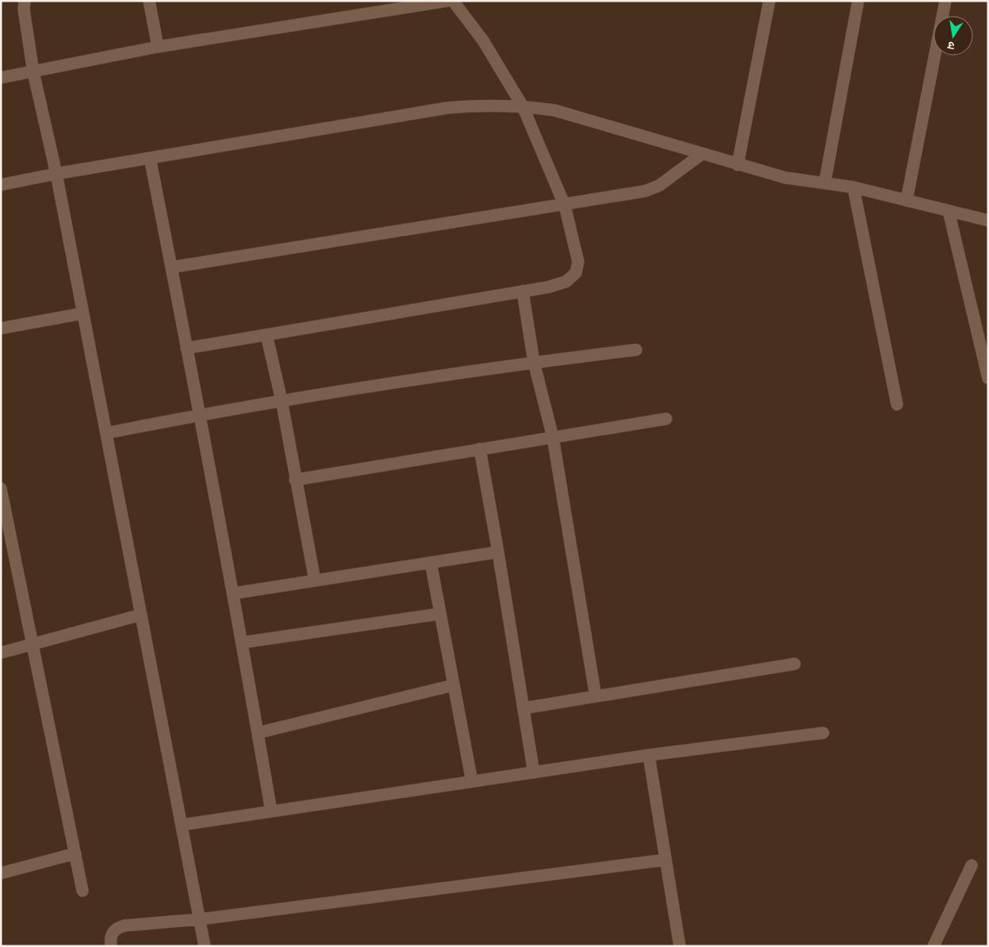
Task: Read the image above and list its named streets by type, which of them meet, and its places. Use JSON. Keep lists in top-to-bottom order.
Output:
{
  "north": "bottom"
}
